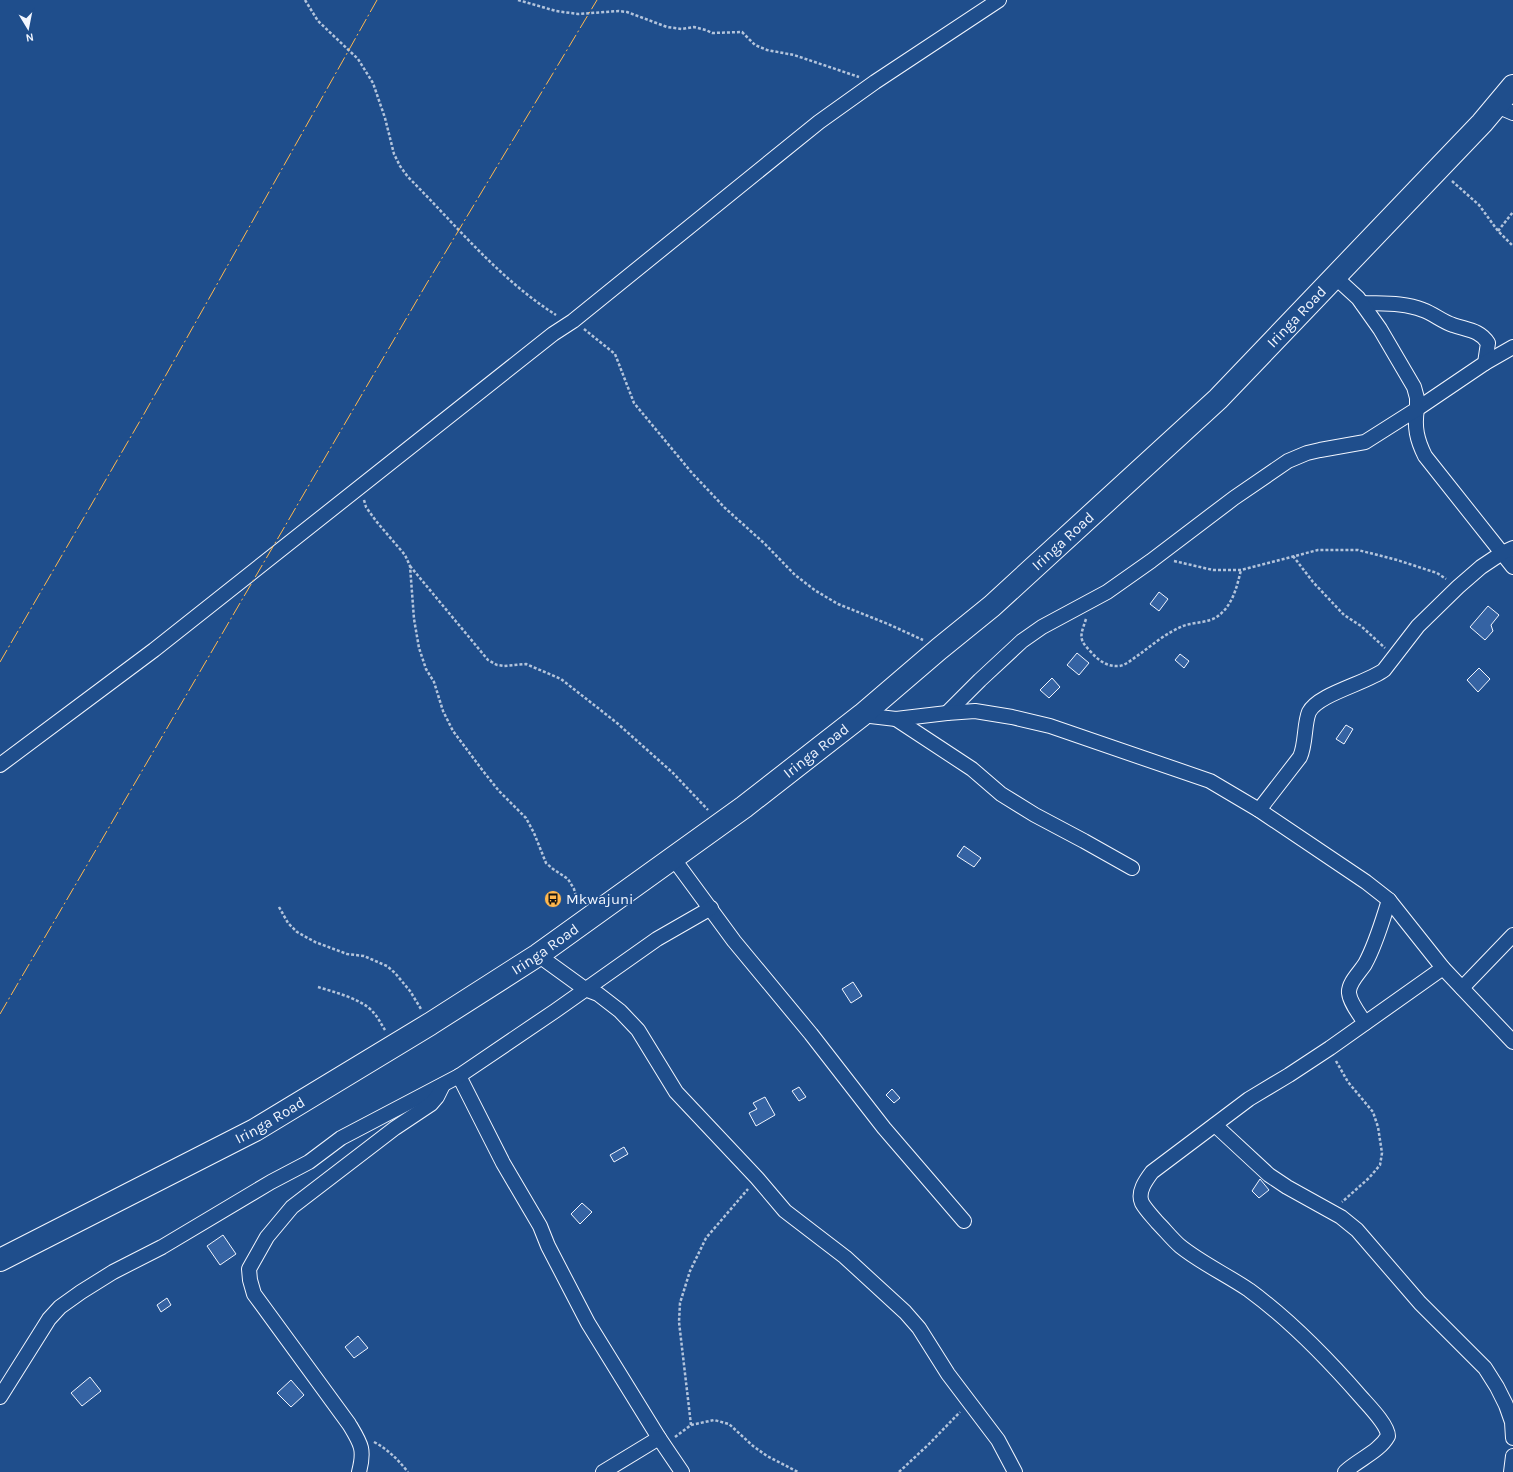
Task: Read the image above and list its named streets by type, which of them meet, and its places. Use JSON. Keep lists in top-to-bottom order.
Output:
{
  "streets": {
    "highway": ["Iringa Road"]
  },
  "places": {
    "bus stop": ["Mkwajuni"]
  },
  "north": "bottom"
}
